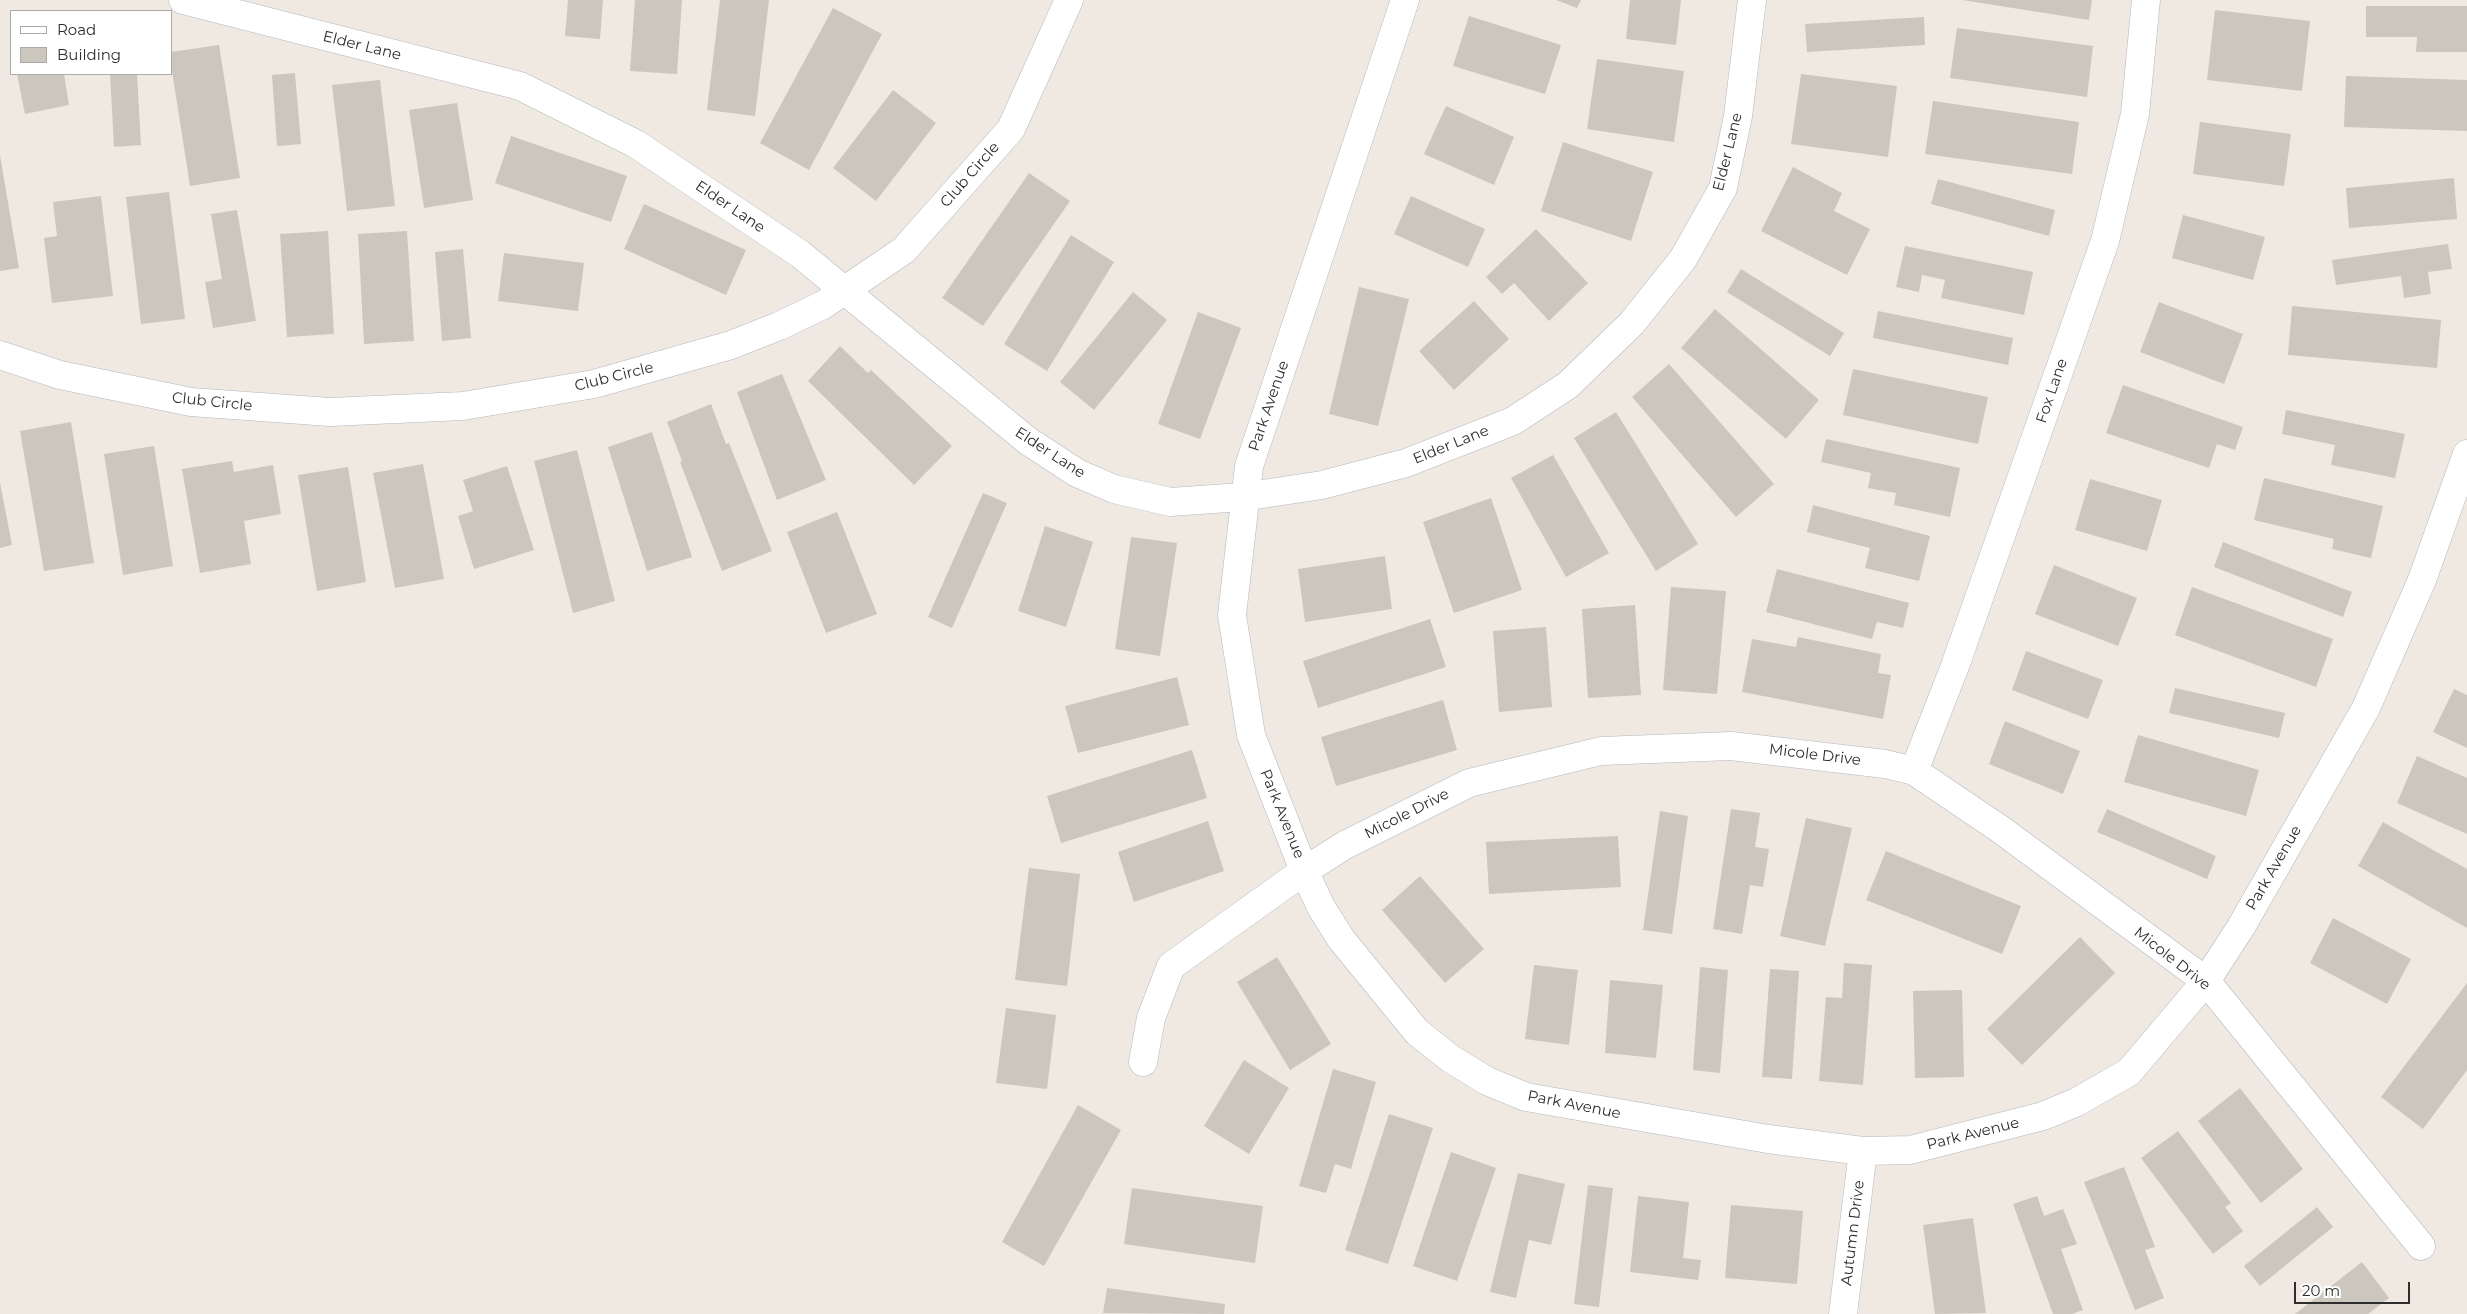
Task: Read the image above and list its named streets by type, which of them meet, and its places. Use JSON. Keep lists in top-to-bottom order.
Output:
{
  "streets": {
    "street": [
      "Elder Lane",
      "Club Circle",
      "Fox Lane",
      "Park Avenue",
      "Micole Drive",
      "Autumn Drive"
    ]
  },
  "crossings": [
    ["Elder Lane", "Club Circle"],
    ["Elder Lane", "Park Avenue"],
    ["Fox Lane", "Micole Drive"],
    ["Park Avenue", "Micole Drive"],
    ["Park Avenue", "Autumn Drive"]
  ],
  "legend": ["Road", "Building"],
  "scale_bar": "20 m"
}
